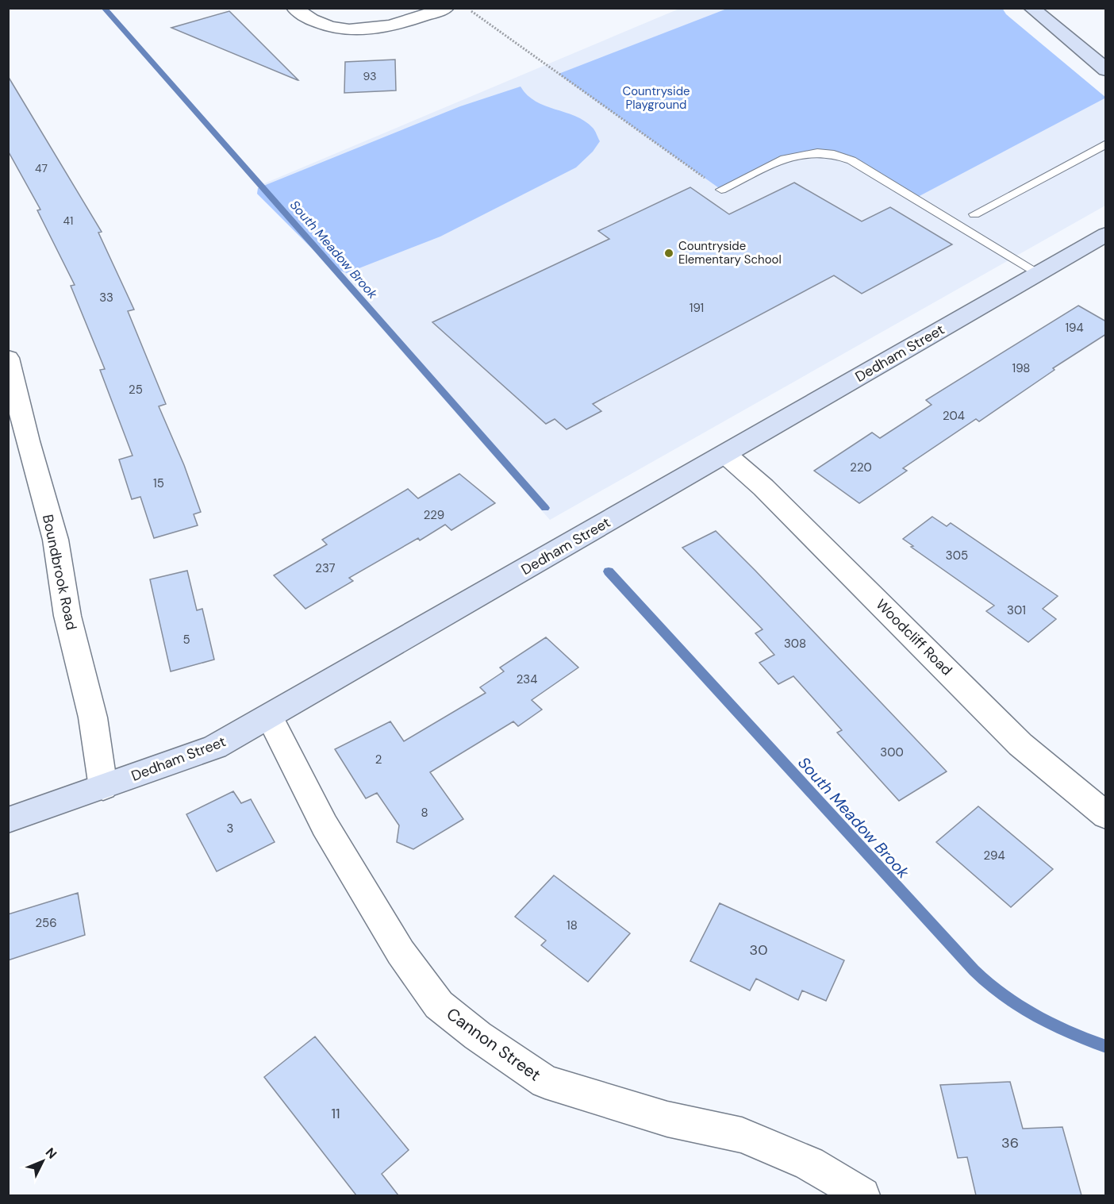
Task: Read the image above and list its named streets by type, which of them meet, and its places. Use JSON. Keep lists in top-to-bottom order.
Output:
{
  "streets": {
    "main road": ["Dedham Street"],
    "street": ["Boundbrook Road", "Woodcliff Road", "Cannon Street"]
  },
  "crossings": [
    ["Dedham Street", "Boundbrook Road"],
    ["Dedham Street", "Woodcliff Road"],
    ["Dedham Street", "Cannon Street"]
  ],
  "water": ["South Meadow Brook"],
  "parks": ["Countryside Playground"],
  "places": ["Countryside Elementary School"],
  "house_numbers": [
    "93",
    "47",
    "41",
    "33",
    "191",
    "194",
    "198",
    "25",
    "204",
    "220",
    "15",
    "229",
    "305",
    "237",
    "301",
    "5",
    "308",
    "234",
    "300",
    "2",
    "8",
    "3",
    "294",
    "256",
    "18",
    "30",
    "11",
    "36"
  ],
  "north": "top right"
}
